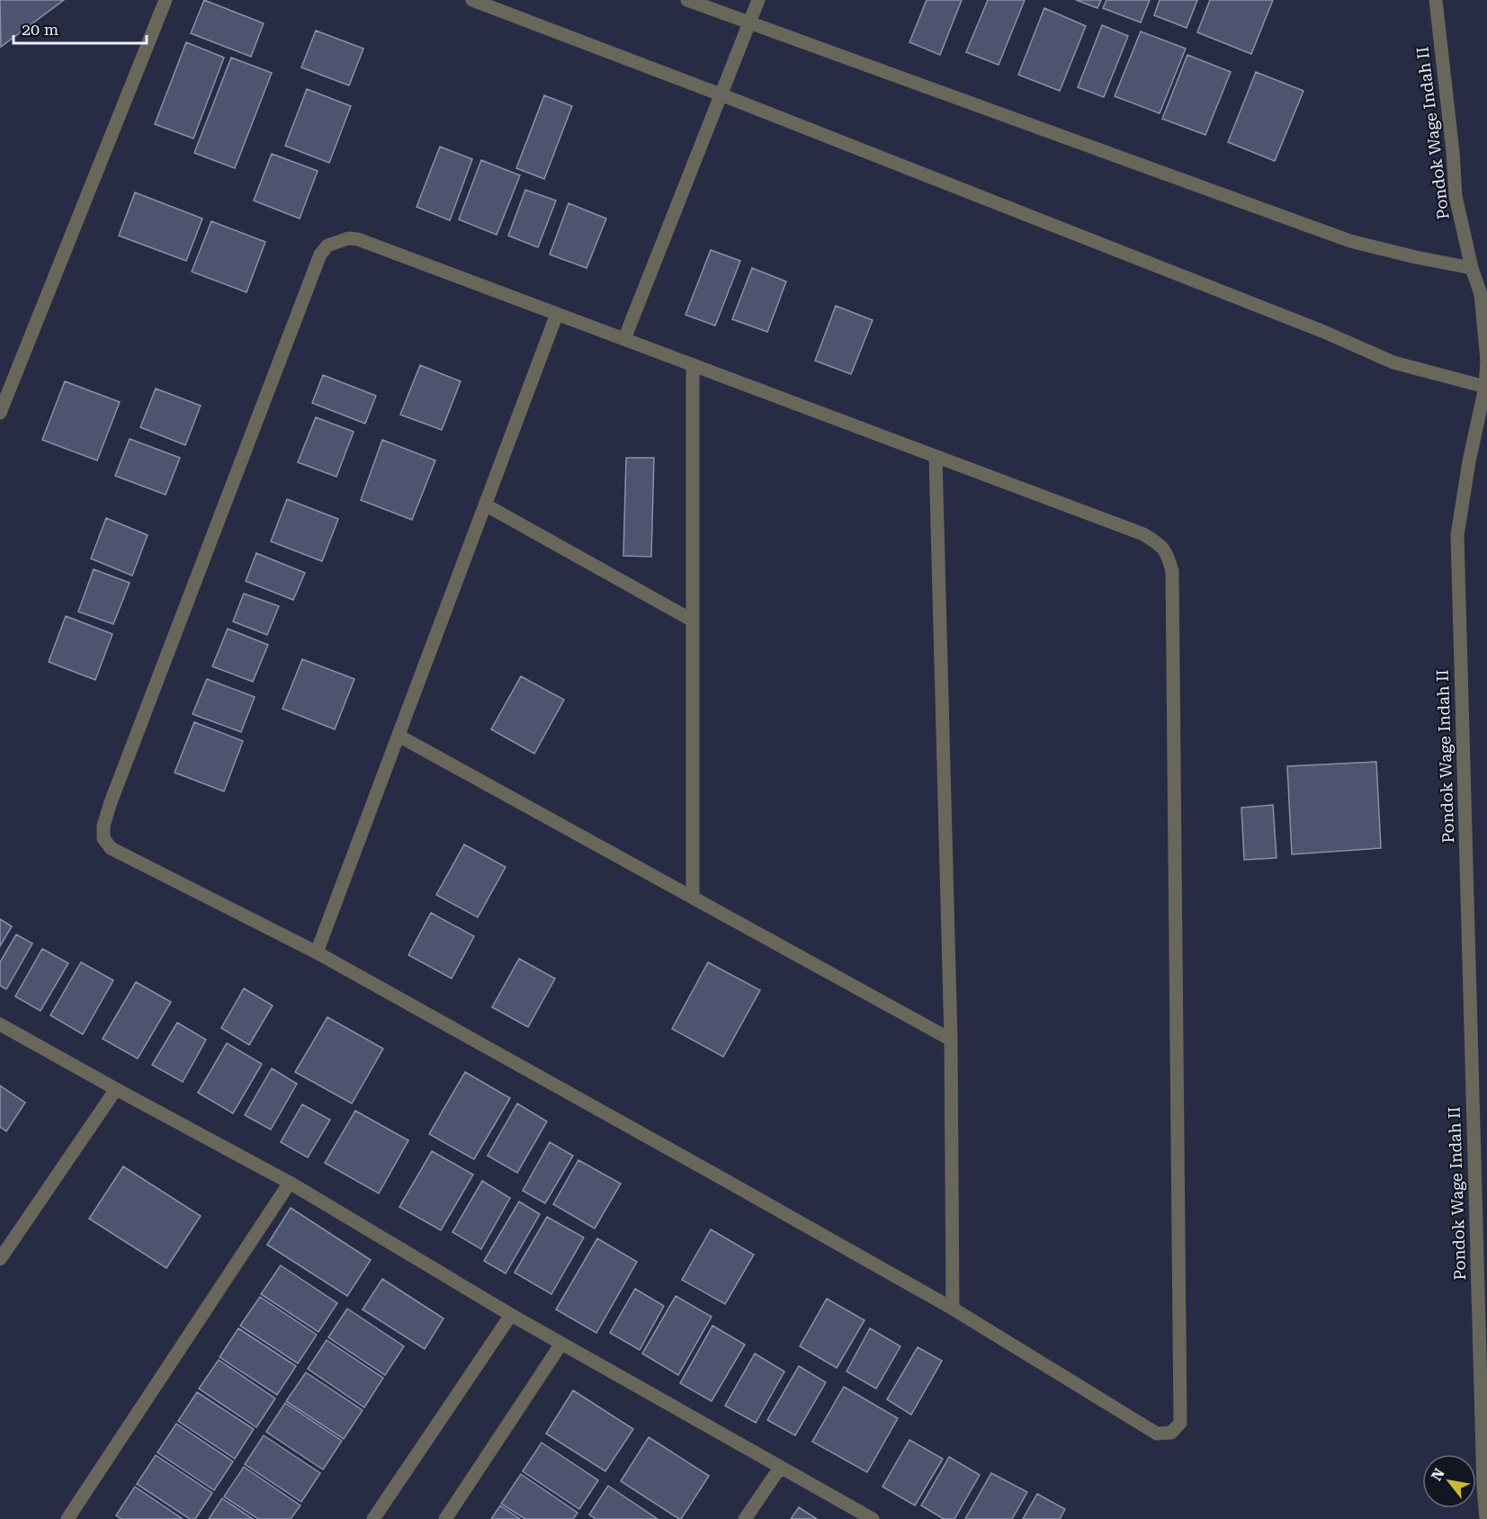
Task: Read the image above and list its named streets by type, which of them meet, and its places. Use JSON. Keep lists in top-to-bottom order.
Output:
{
  "streets": {
    "street": ["Pondok Wage Indah II"]
  },
  "scale_bar": "20 m",
  "north": "top left"
}
